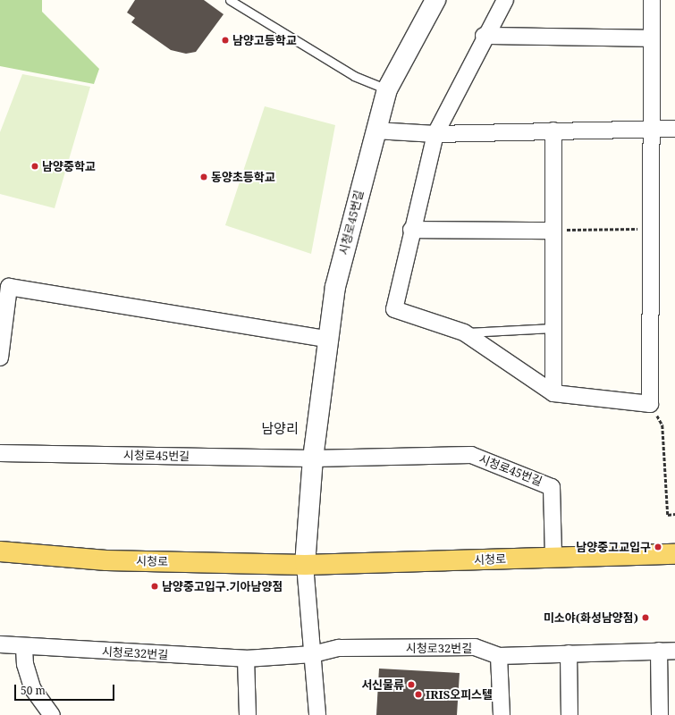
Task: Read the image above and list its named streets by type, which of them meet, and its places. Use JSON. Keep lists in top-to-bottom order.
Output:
{
  "streets": {
    "main road": ["시청로"],
    "street": ["시청로45번길", "시청로32번길"]
  },
  "crossings": [
    ["시청로45번길", "시청로"]
  ],
  "districts": ["남양리"],
  "places": [
    "남양고등학교",
    "남양중학교",
    "동양초등학교",
    "남양중고교입구",
    "남양중고입구.기아남양점",
    "미소야(화성남양점)",
    "서신물류",
    "IRIS오피스텔"
  ],
  "scale_bar": "50 m"
}
